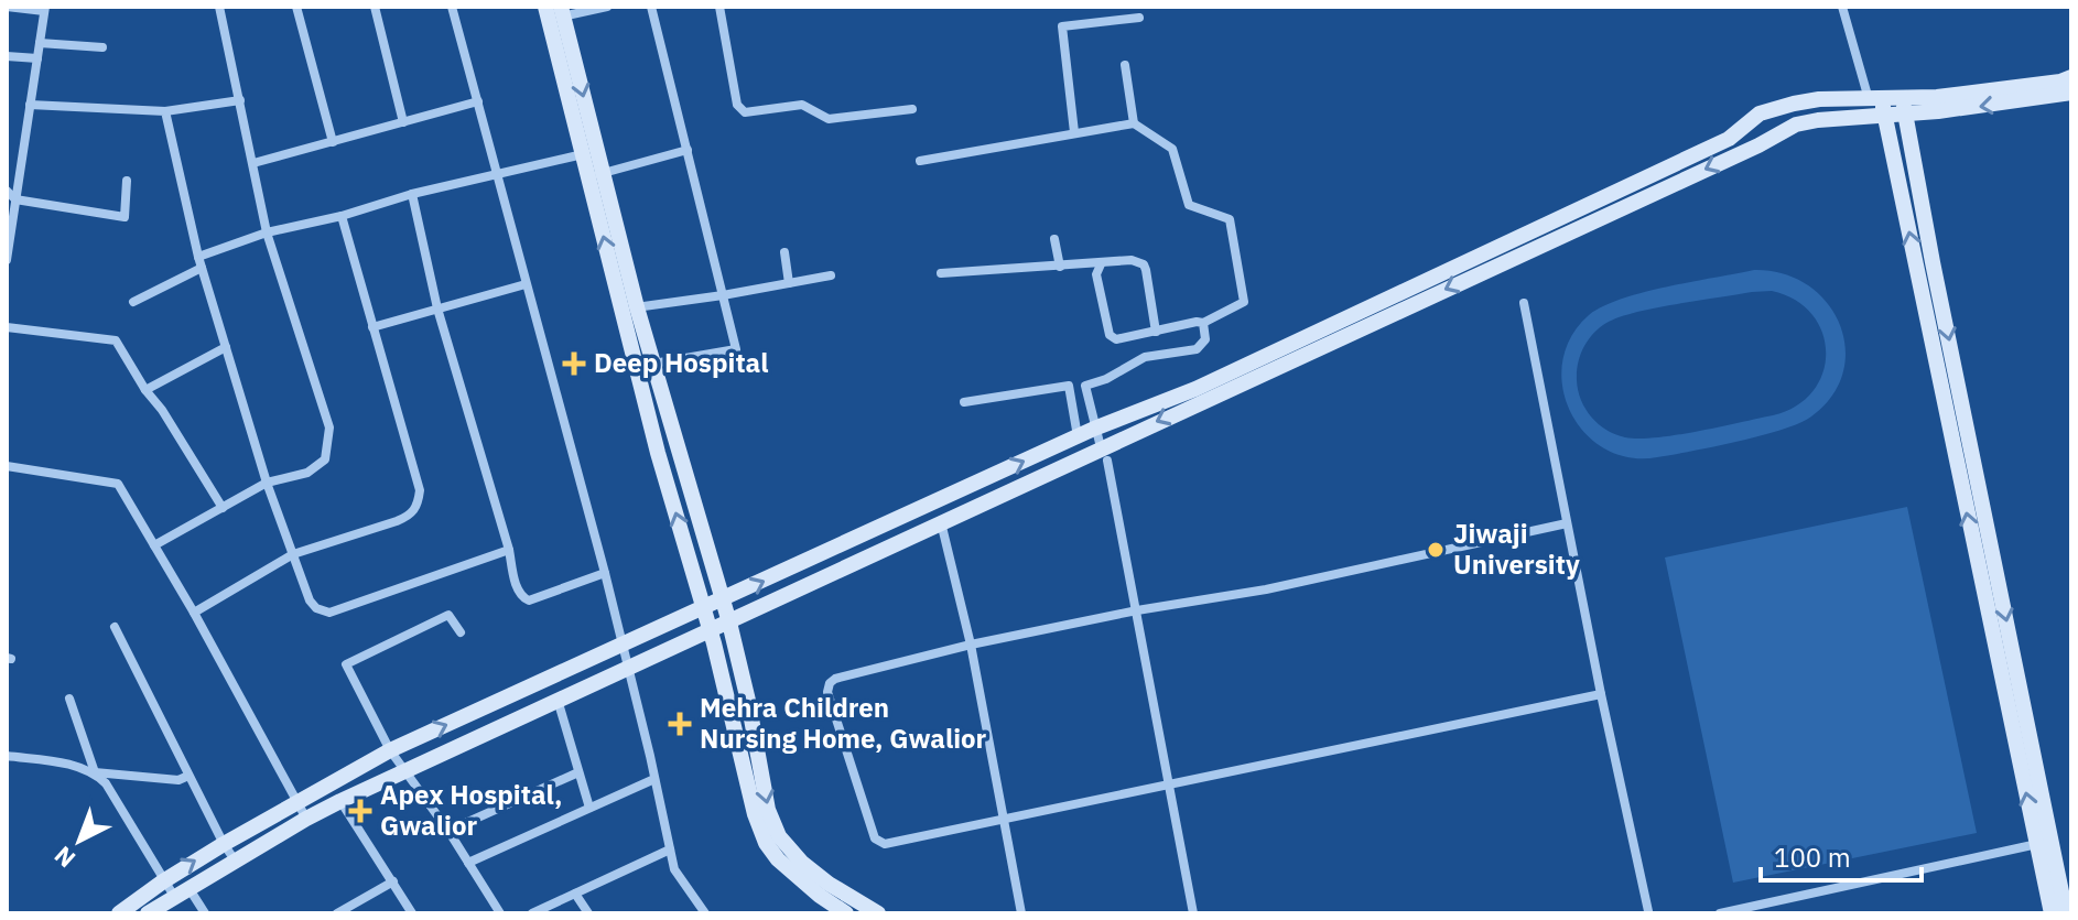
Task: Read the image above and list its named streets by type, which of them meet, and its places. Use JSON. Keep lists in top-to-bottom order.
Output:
{
  "places": {
    "health": ["Deep Hospital", "Mehra Children Nursing Home, Gwalior", "Apex Hospital, Gwalior"],
    "other": ["Jiwaji University"]
  },
  "scale_bar": "100 m",
  "north": "bottom left"
}
